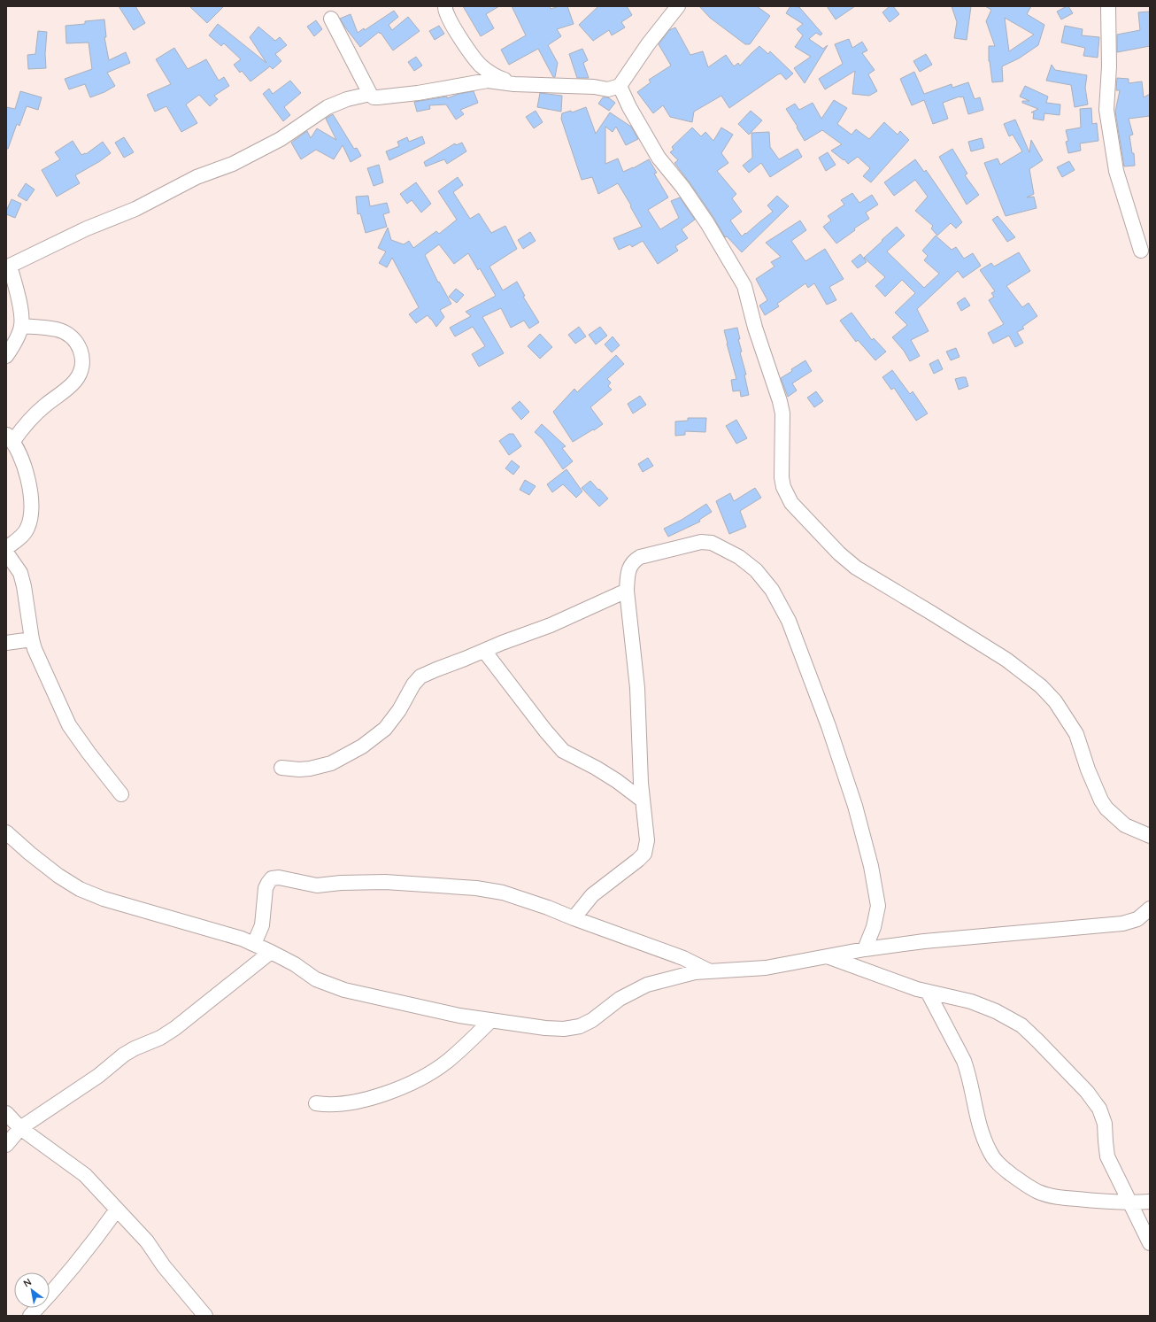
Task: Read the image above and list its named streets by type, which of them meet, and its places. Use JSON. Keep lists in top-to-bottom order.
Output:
{
  "north": "top left"
}
